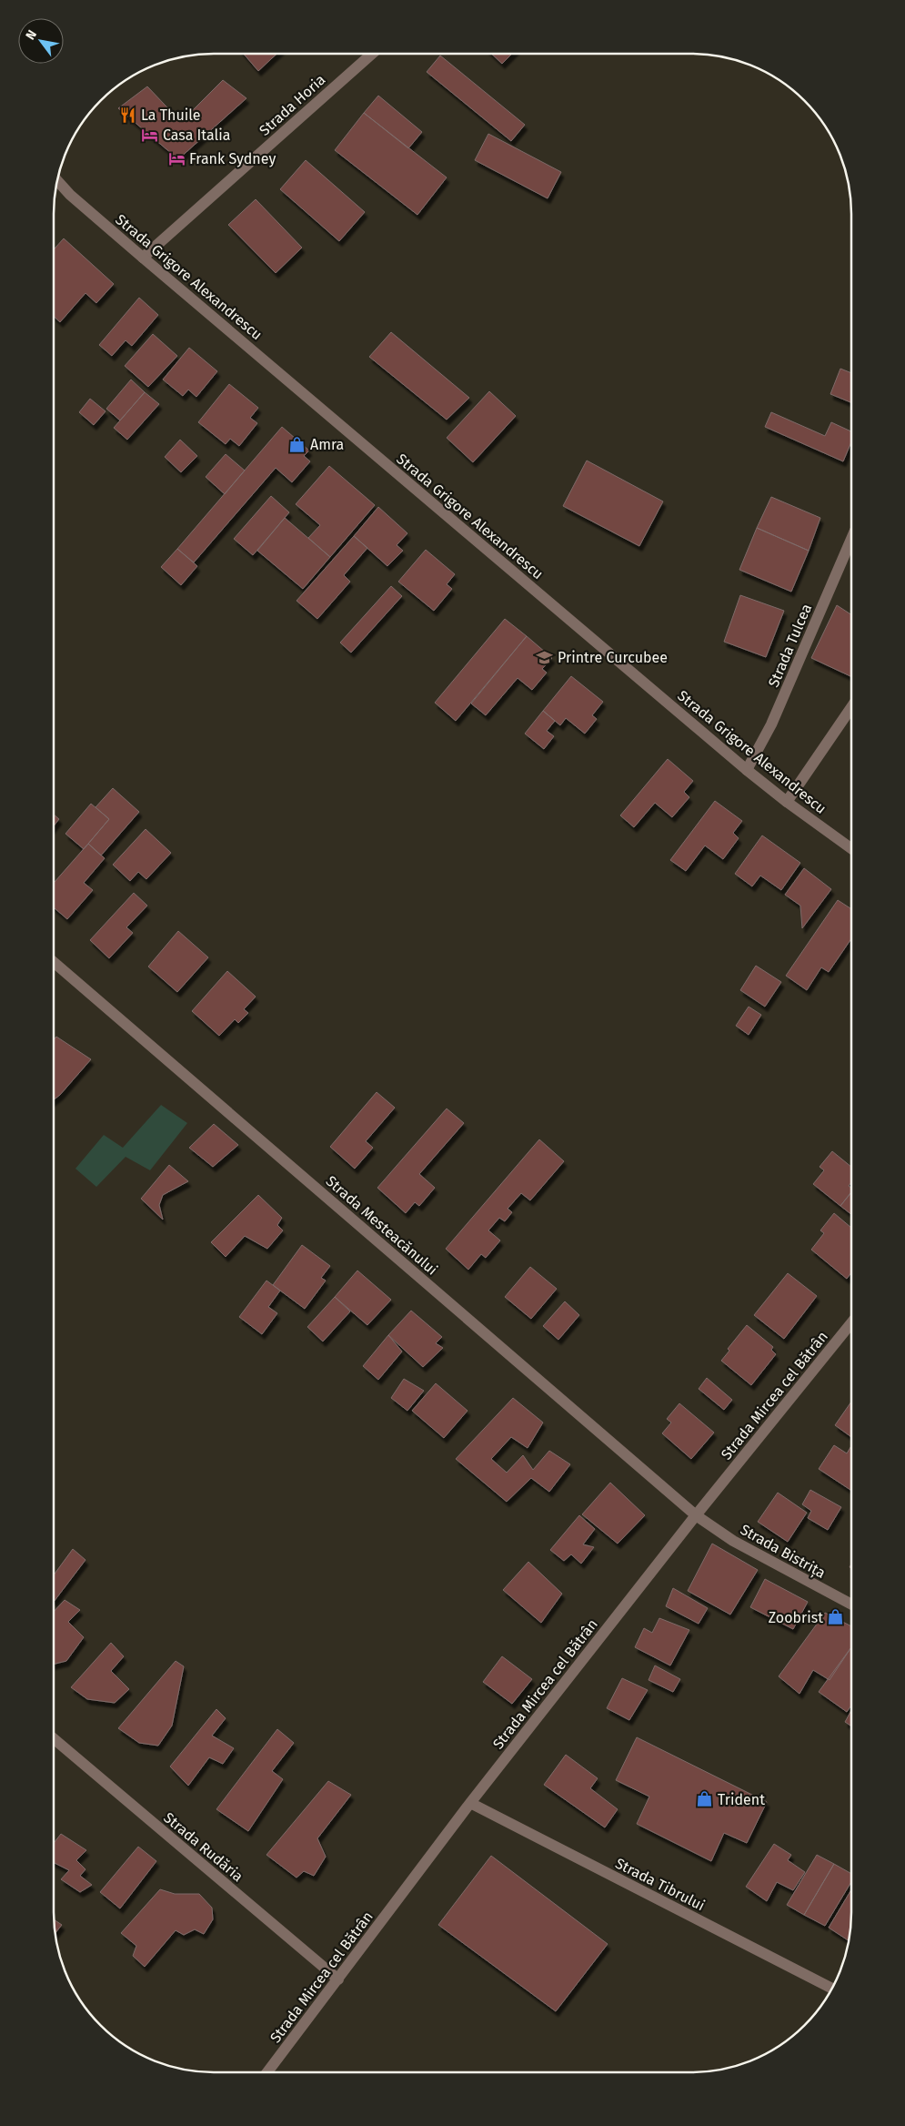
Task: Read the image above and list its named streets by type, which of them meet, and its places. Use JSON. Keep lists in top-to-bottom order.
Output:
{
  "streets": {
    "street": [
      "Strada Horia",
      "Strada Grigore Alexandrescu",
      "Strada Tulcea",
      "Strada Mesteacănului",
      "Strada Mircea cel Bătrân",
      "Strada Bistrița",
      "Strada Rudăria",
      "Strada Tibrului"
    ]
  },
  "crossings": [
    ["Strada Horia", "Strada Grigore Alexandrescu"],
    ["Strada Grigore Alexandrescu", "Strada Tulcea"],
    ["Strada Mesteacănului", "Strada Mircea cel Bătrân"],
    ["Strada Mesteacănului", "Strada Bistrița"],
    ["Strada Mircea cel Bătrân", "Strada Bistrița"],
    ["Strada Mircea cel Bătrân", "Strada Rudăria"],
    ["Strada Mircea cel Bătrân", "Strada Tibrului"]
  ],
  "places": {
    "restaurant": ["La Thuile"],
    "hotel": ["Casa Italia", "Frank Sydney"],
    "shop": ["Amra", "Zoobrist", "Trident"],
    "school or university": ["Printre Curcubee"]
  },
  "north": "top left"
}
